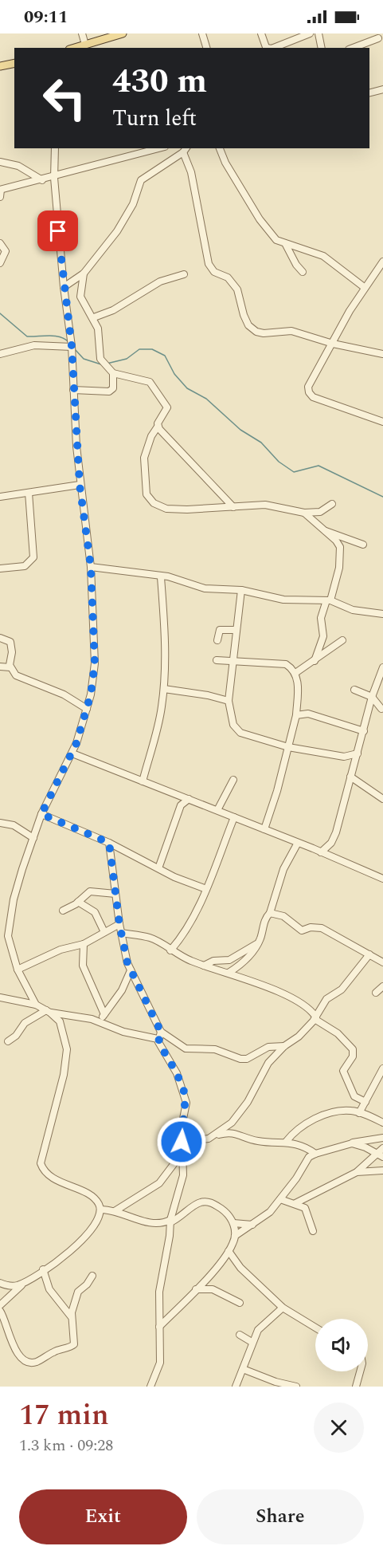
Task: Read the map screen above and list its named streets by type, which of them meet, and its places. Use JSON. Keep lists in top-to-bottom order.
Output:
{
  "page": {
    "status": "09:11",
    "turn": ["430 m", "Turn left"],
    "heading": ["17 min", "1.3 km · 09:28"],
    "buttons": ["Exit", "Share"]
  }
}
